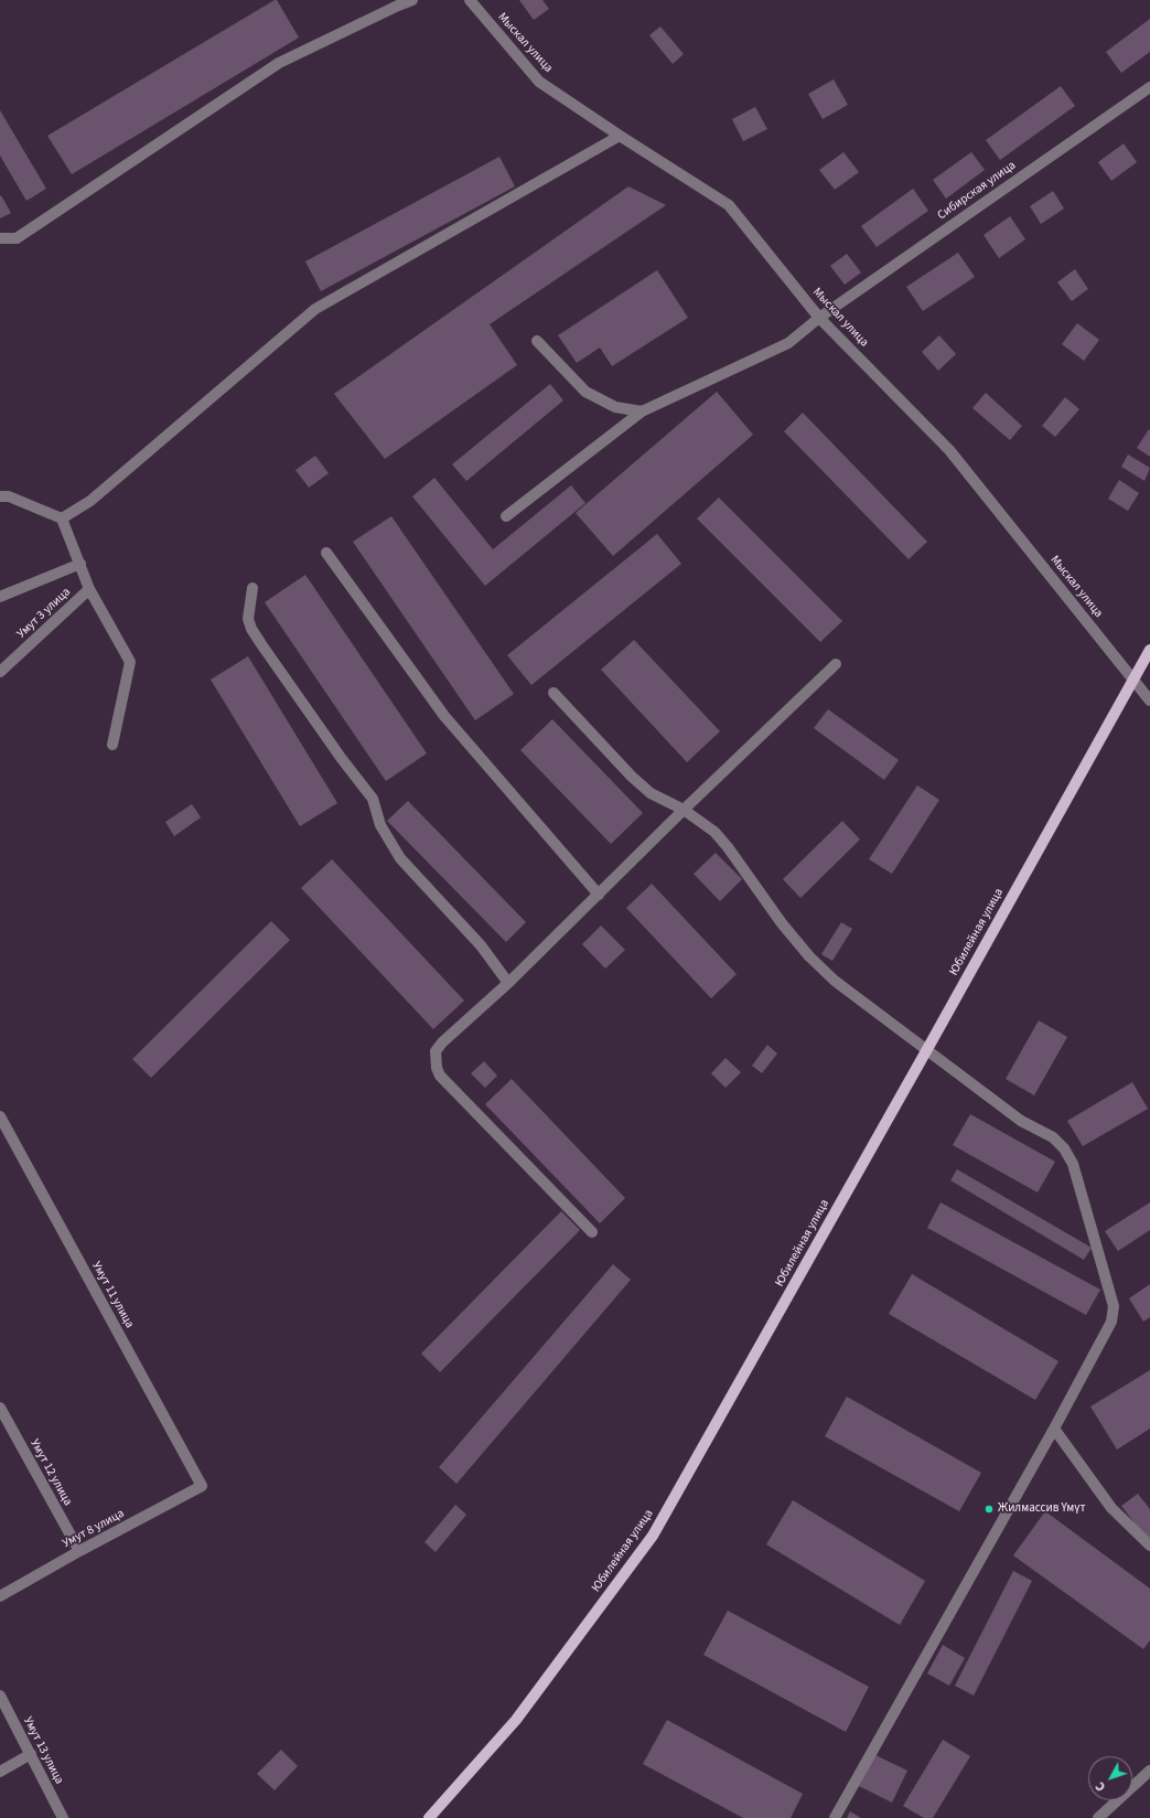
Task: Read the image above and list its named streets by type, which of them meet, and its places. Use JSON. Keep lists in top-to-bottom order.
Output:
{
  "streets": {
    "main road": ["Юбилейная улица"],
    "street": [
      "Мыскал улица",
      "Сибирская улица",
      "Умут 3 улица",
      "Умут 11 улица",
      "Умут 12 улица",
      "Умут 8 улица",
      "Умут 13 улица"
    ]
  },
  "crossings": [
    ["Мыскал улица", "Сибирская улица"],
    ["Мыскал улица", "Юбилейная улица"],
    ["Умут 11 улица", "Умут 8 улица"],
    ["Умут 12 улица", "Умут 8 улица"]
  ],
  "places": ["Жилмассив Үмүт"],
  "north": "bottom left"
}
